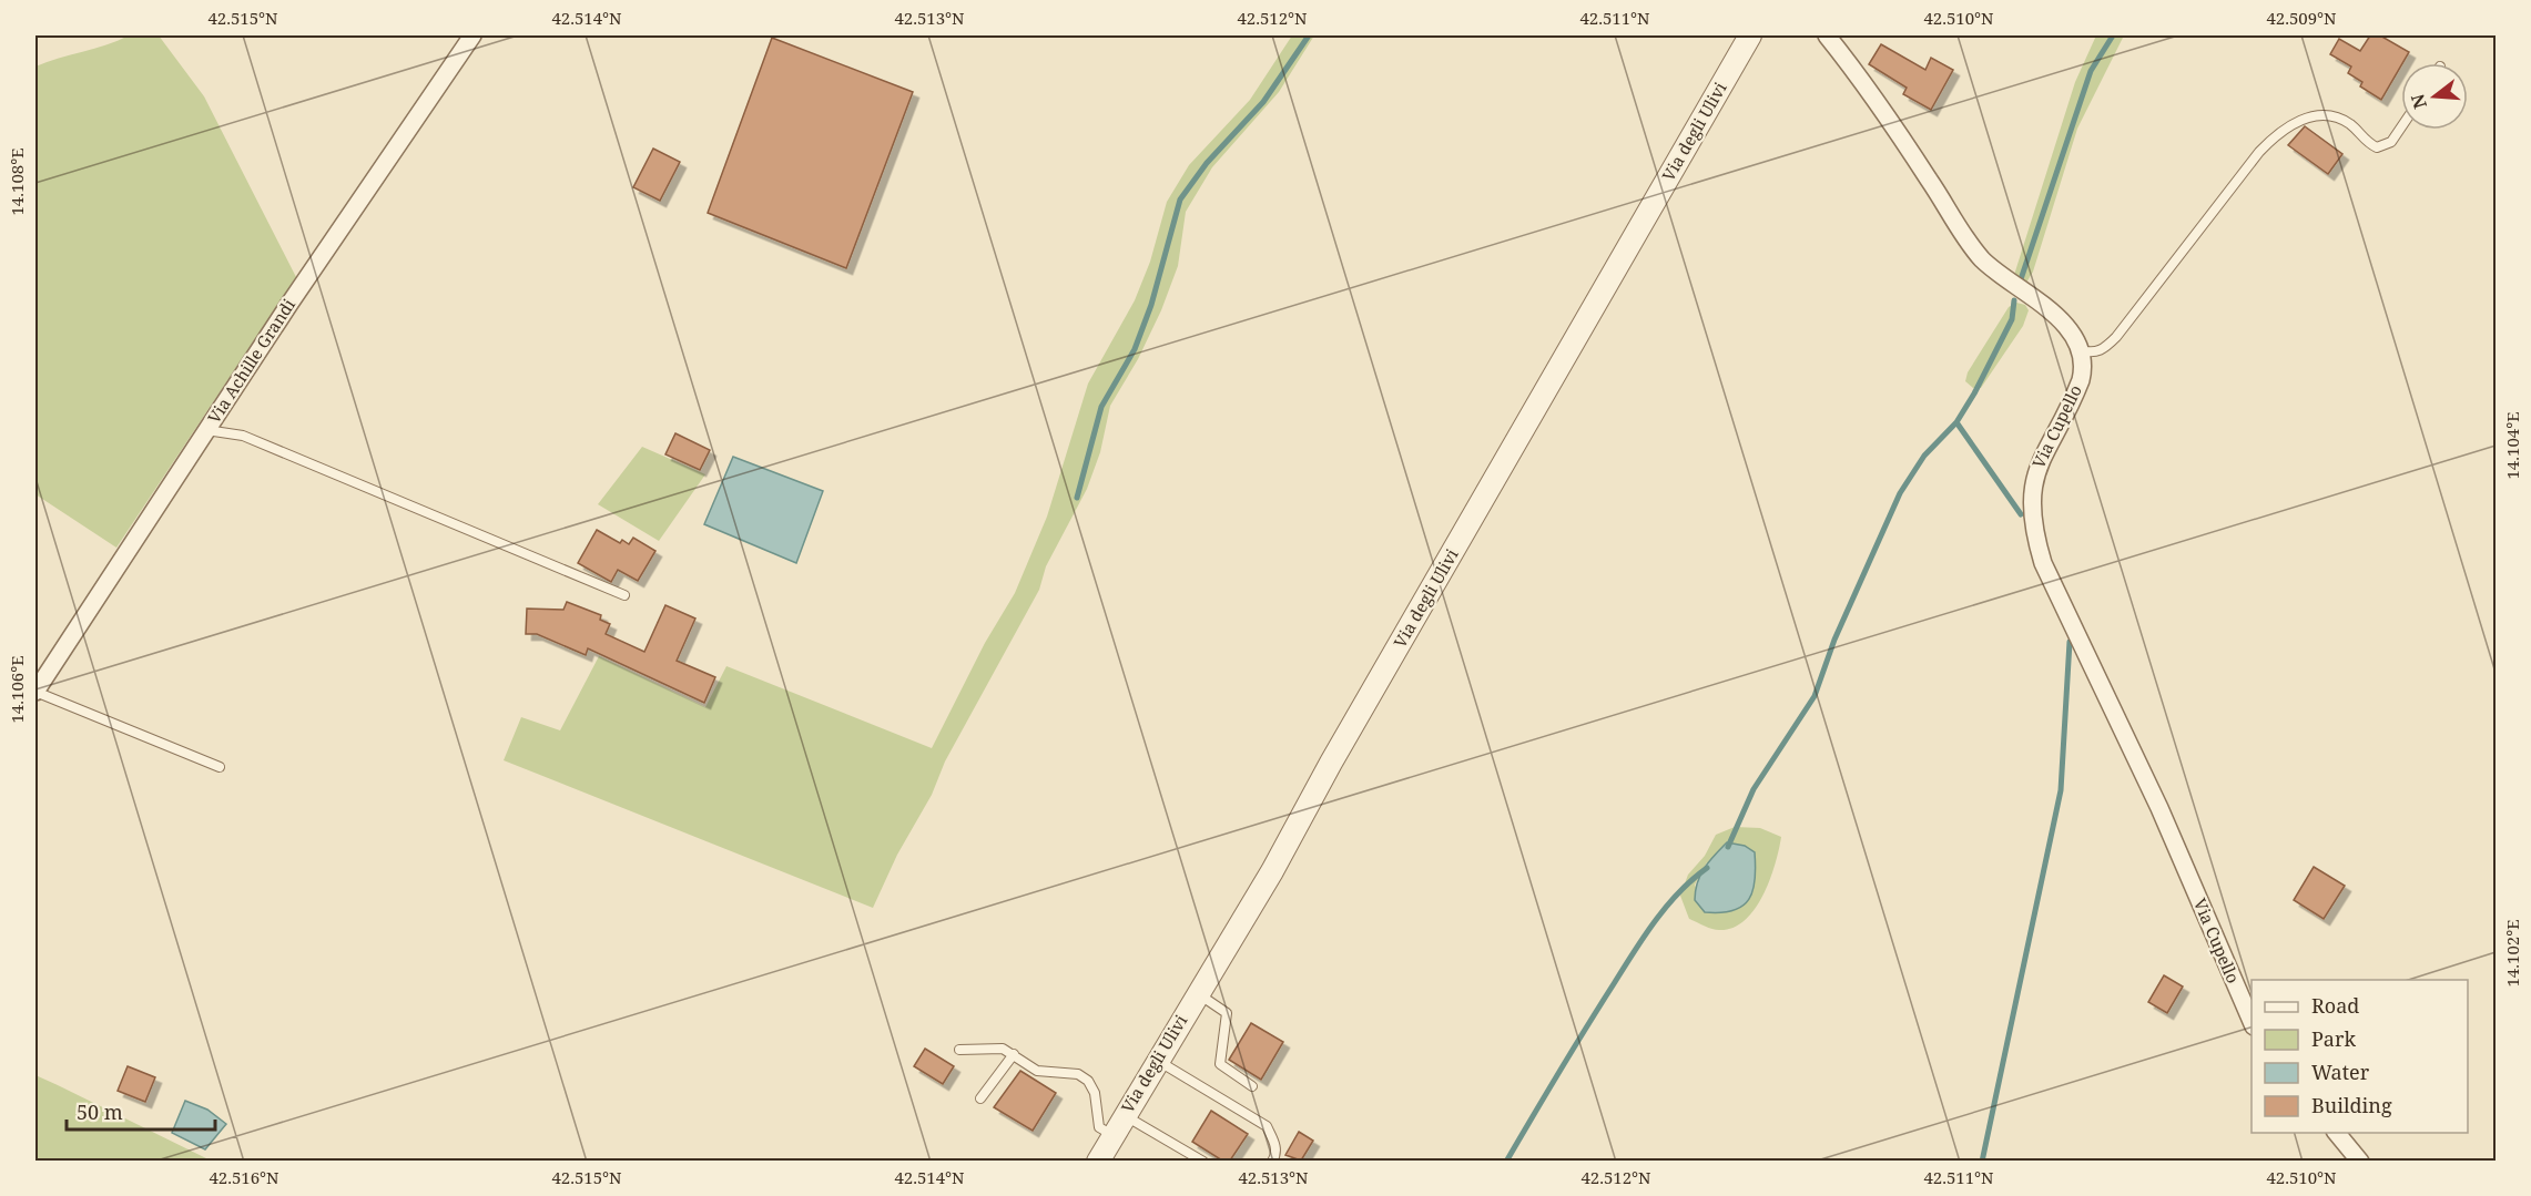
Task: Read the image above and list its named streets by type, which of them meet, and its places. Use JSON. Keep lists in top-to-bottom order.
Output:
{
  "streets": {
    "street": ["Via degli Ulivi", "Via Achille Grandi", "Via Cupello"]
  },
  "legend": [
    "Road",
    "Park",
    "Water",
    "Building"
  ],
  "scale_bar": "50 m",
  "north": "left",
  "coordinates": [
    "42.515°N",
    "42.514°N",
    "42.513°N",
    "42.512°N",
    "42.511°N",
    "42.510°N",
    "42.509°N",
    "14.108°E",
    "14.104°E",
    "14.106°E",
    "14.102°E",
    "42.516°N"
  ]
}
